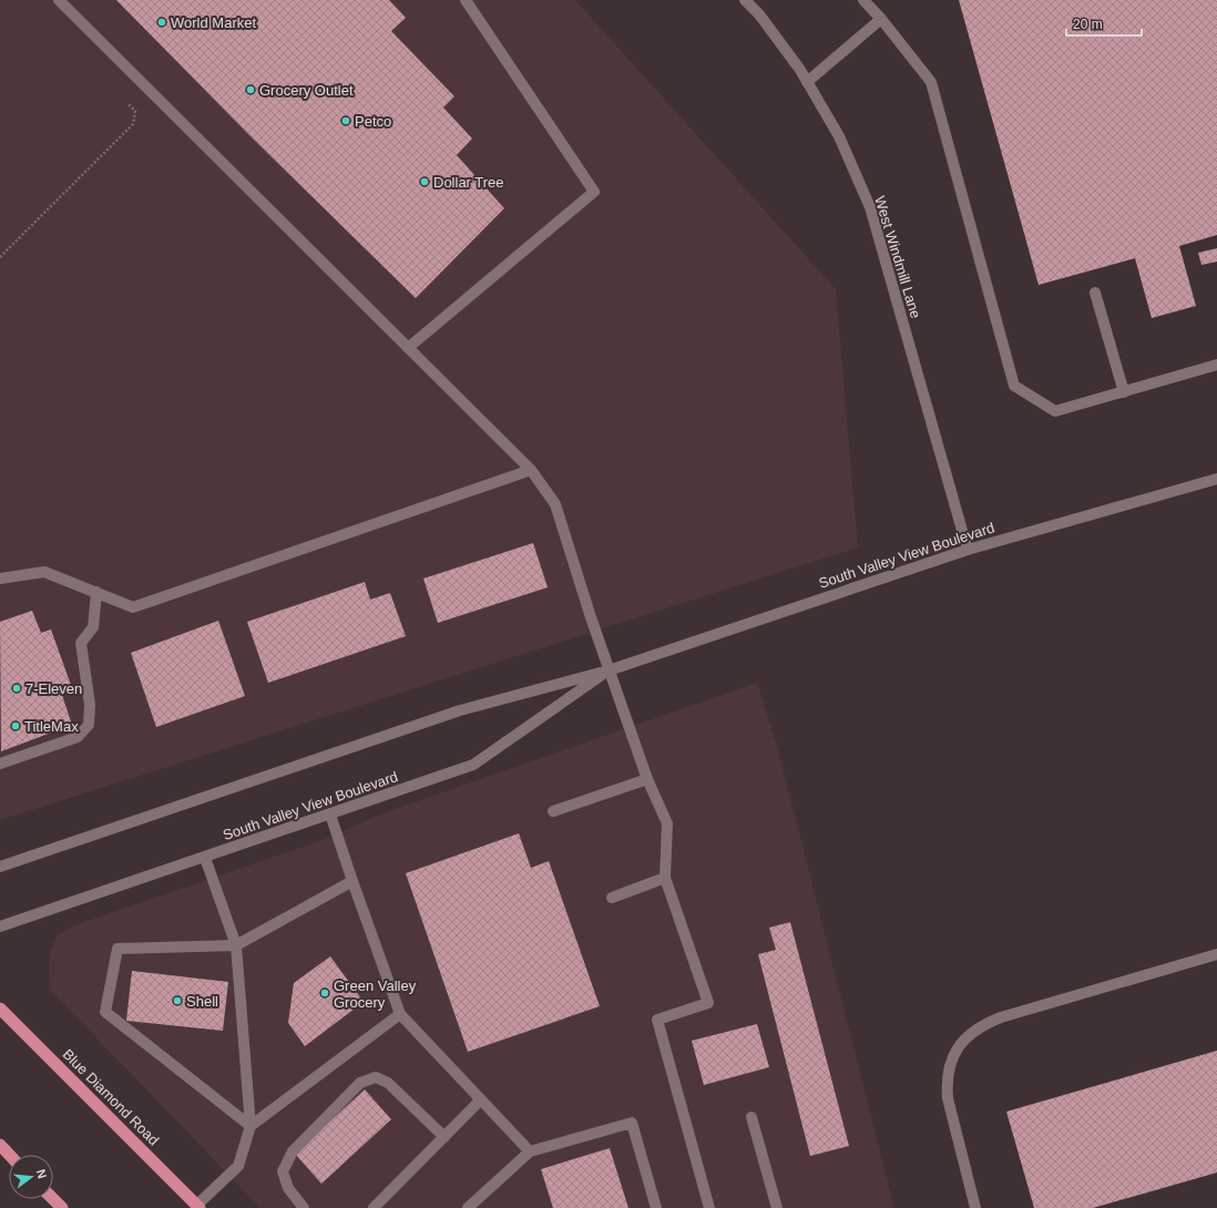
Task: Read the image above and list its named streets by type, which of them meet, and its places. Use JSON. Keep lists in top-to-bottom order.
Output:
{
  "streets": {
    "highway": ["Blue Diamond Road"],
    "main road": ["West Windmill Lane", "South Valley View Boulevard"]
  },
  "crossings": [
    ["West Windmill Lane", "South Valley View Boulevard"]
  ],
  "places": [
    "World Market",
    "Grocery Outlet",
    "Petco",
    "Dollar Tree",
    "7-Eleven",
    "TitleMax",
    "Green Valley Grocery",
    "Shell"
  ],
  "scale_bar": "20 m",
  "north": "right"
}
